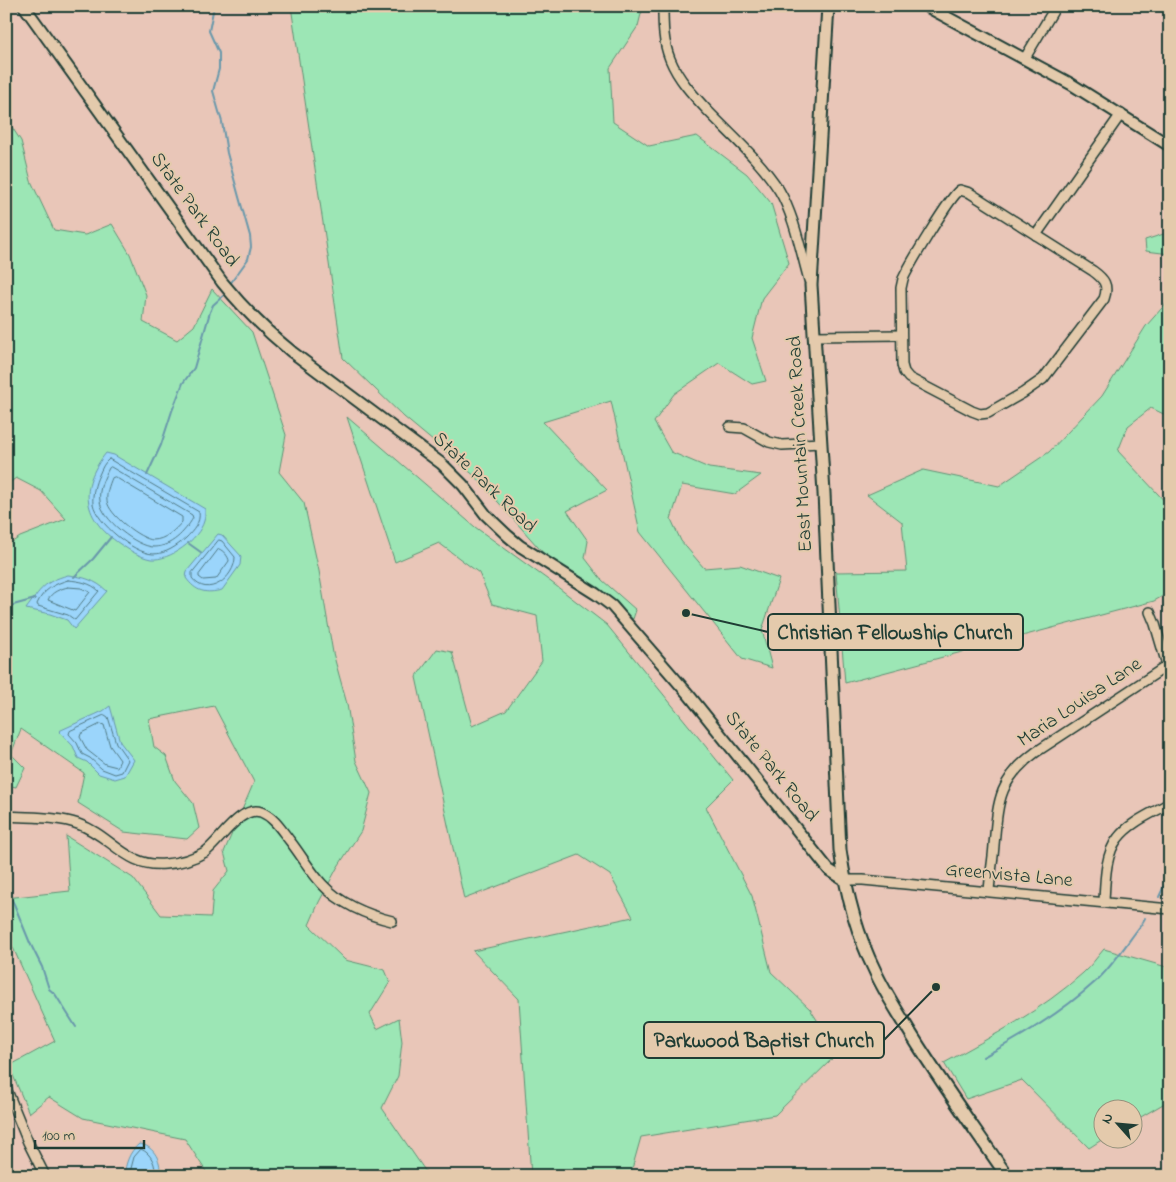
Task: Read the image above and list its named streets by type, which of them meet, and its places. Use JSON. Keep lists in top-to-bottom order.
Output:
{
  "streets": {
    "main road": ["East Mountain Creek Road"],
    "street": ["State Park Road", "Maria Louisa Lane", "Greenvista Lane"]
  },
  "crossings": [
    ["State Park Road", "East Mountain Creek Road"],
    ["State Park Road", "Greenvista Lane"],
    ["East Mountain Creek Road", "Greenvista Lane"],
    ["Maria Louisa Lane", "Greenvista Lane"]
  ],
  "places": ["Christian Fellowship Church", "Parkwood Baptist Church"],
  "scale_bar": "100 m",
  "north": "top left"
}
